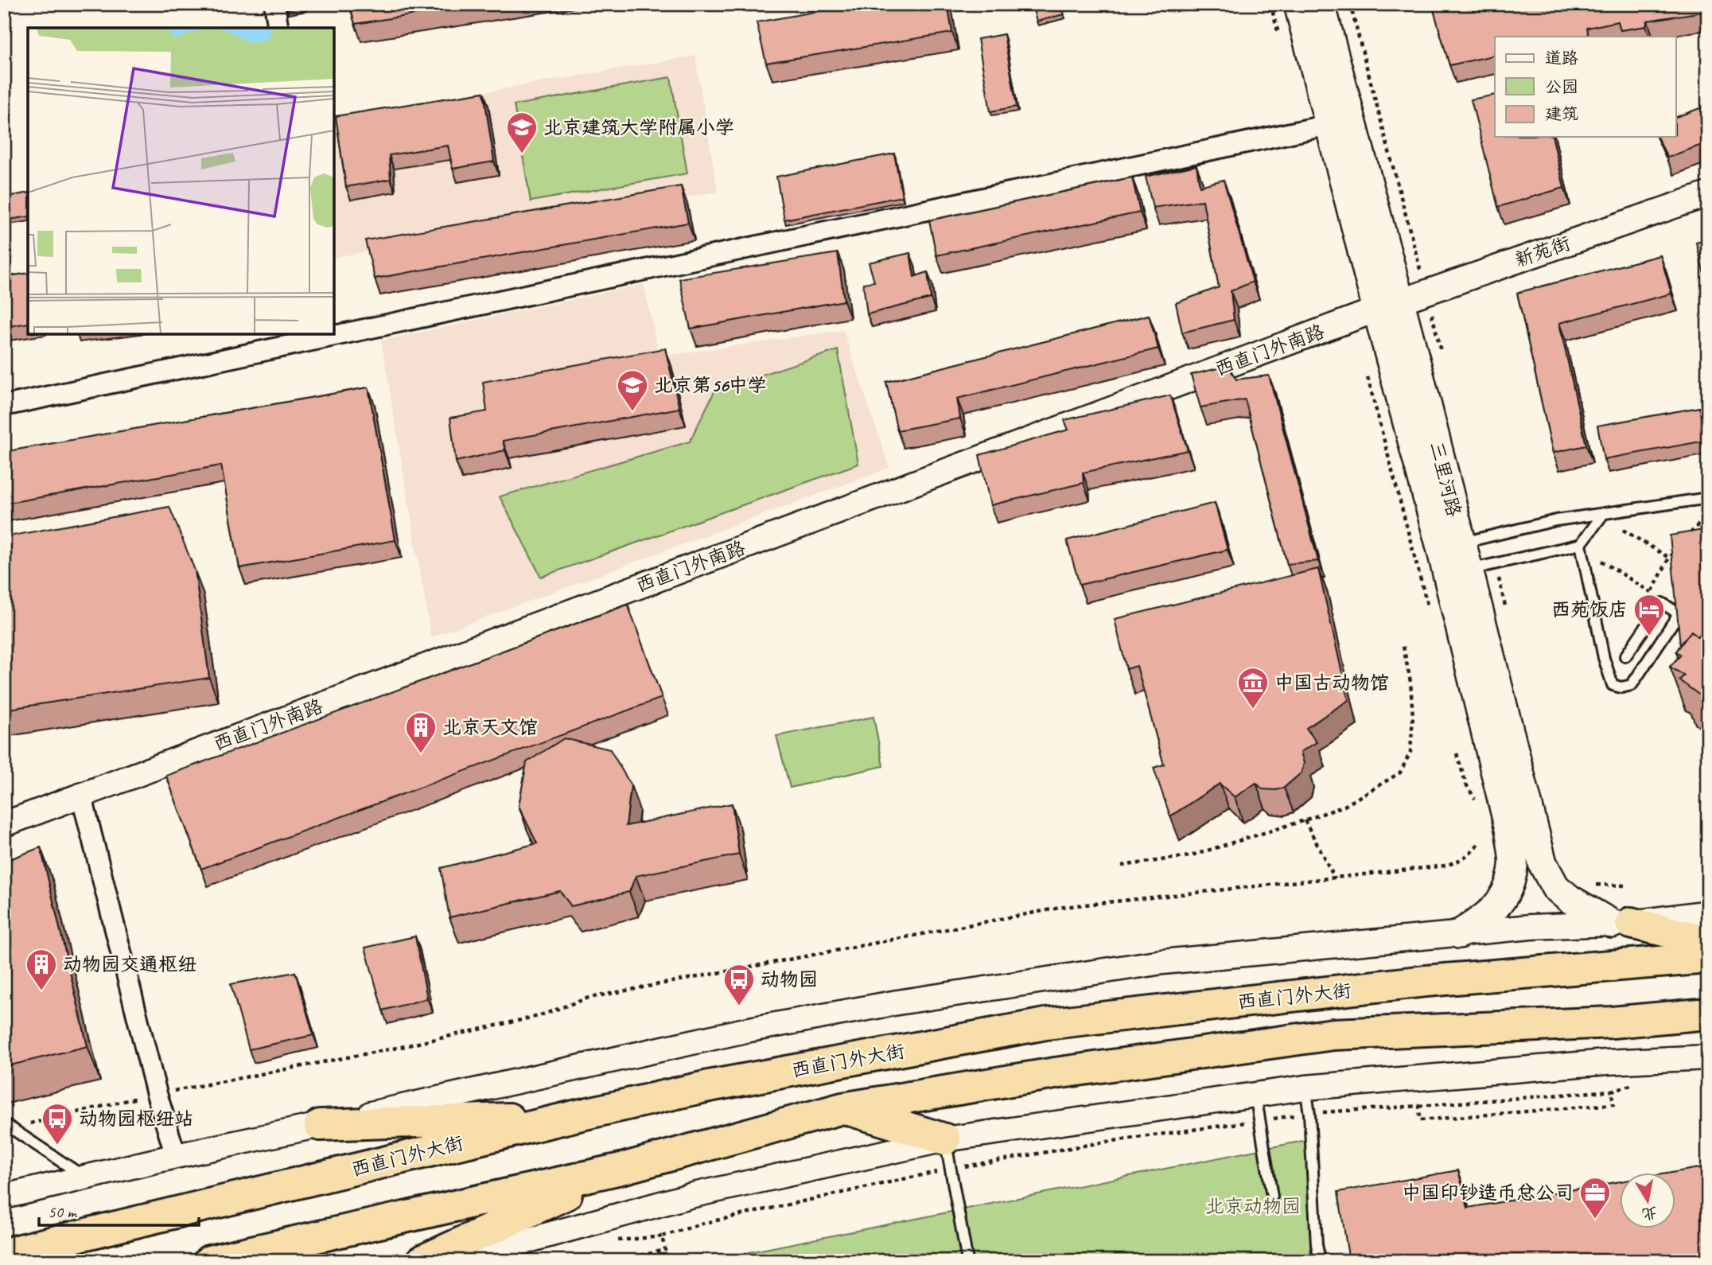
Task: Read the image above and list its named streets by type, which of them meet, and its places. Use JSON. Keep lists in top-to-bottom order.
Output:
{
  "streets": {
    "highway": ["西直门外大街"],
    "main road": ["三里河路"],
    "street": ["新苑街", "西直门外南路"]
  },
  "crossings": [
    ["新苑街", "西直门外南路"],
    ["新苑街", "三里河路"],
    ["西直门外南路", "三里河路"]
  ],
  "parks": ["北京动物园"],
  "places": {
    "school or university": ["北京建筑大学附属小学", "北京第56中学"],
    "hotel": ["西苑饭店"],
    "museum": ["中国古动物馆"],
    "building": ["北京天文馆", "动物园交通枢纽"],
    "bus stop": ["动物园", "动物园枢纽站"],
    "office": ["中国印钞造币总公司"]
  },
  "legend": ["道路", "公园", "建筑"],
  "scale_bar": "50 m",
  "north": "bottom"
}
